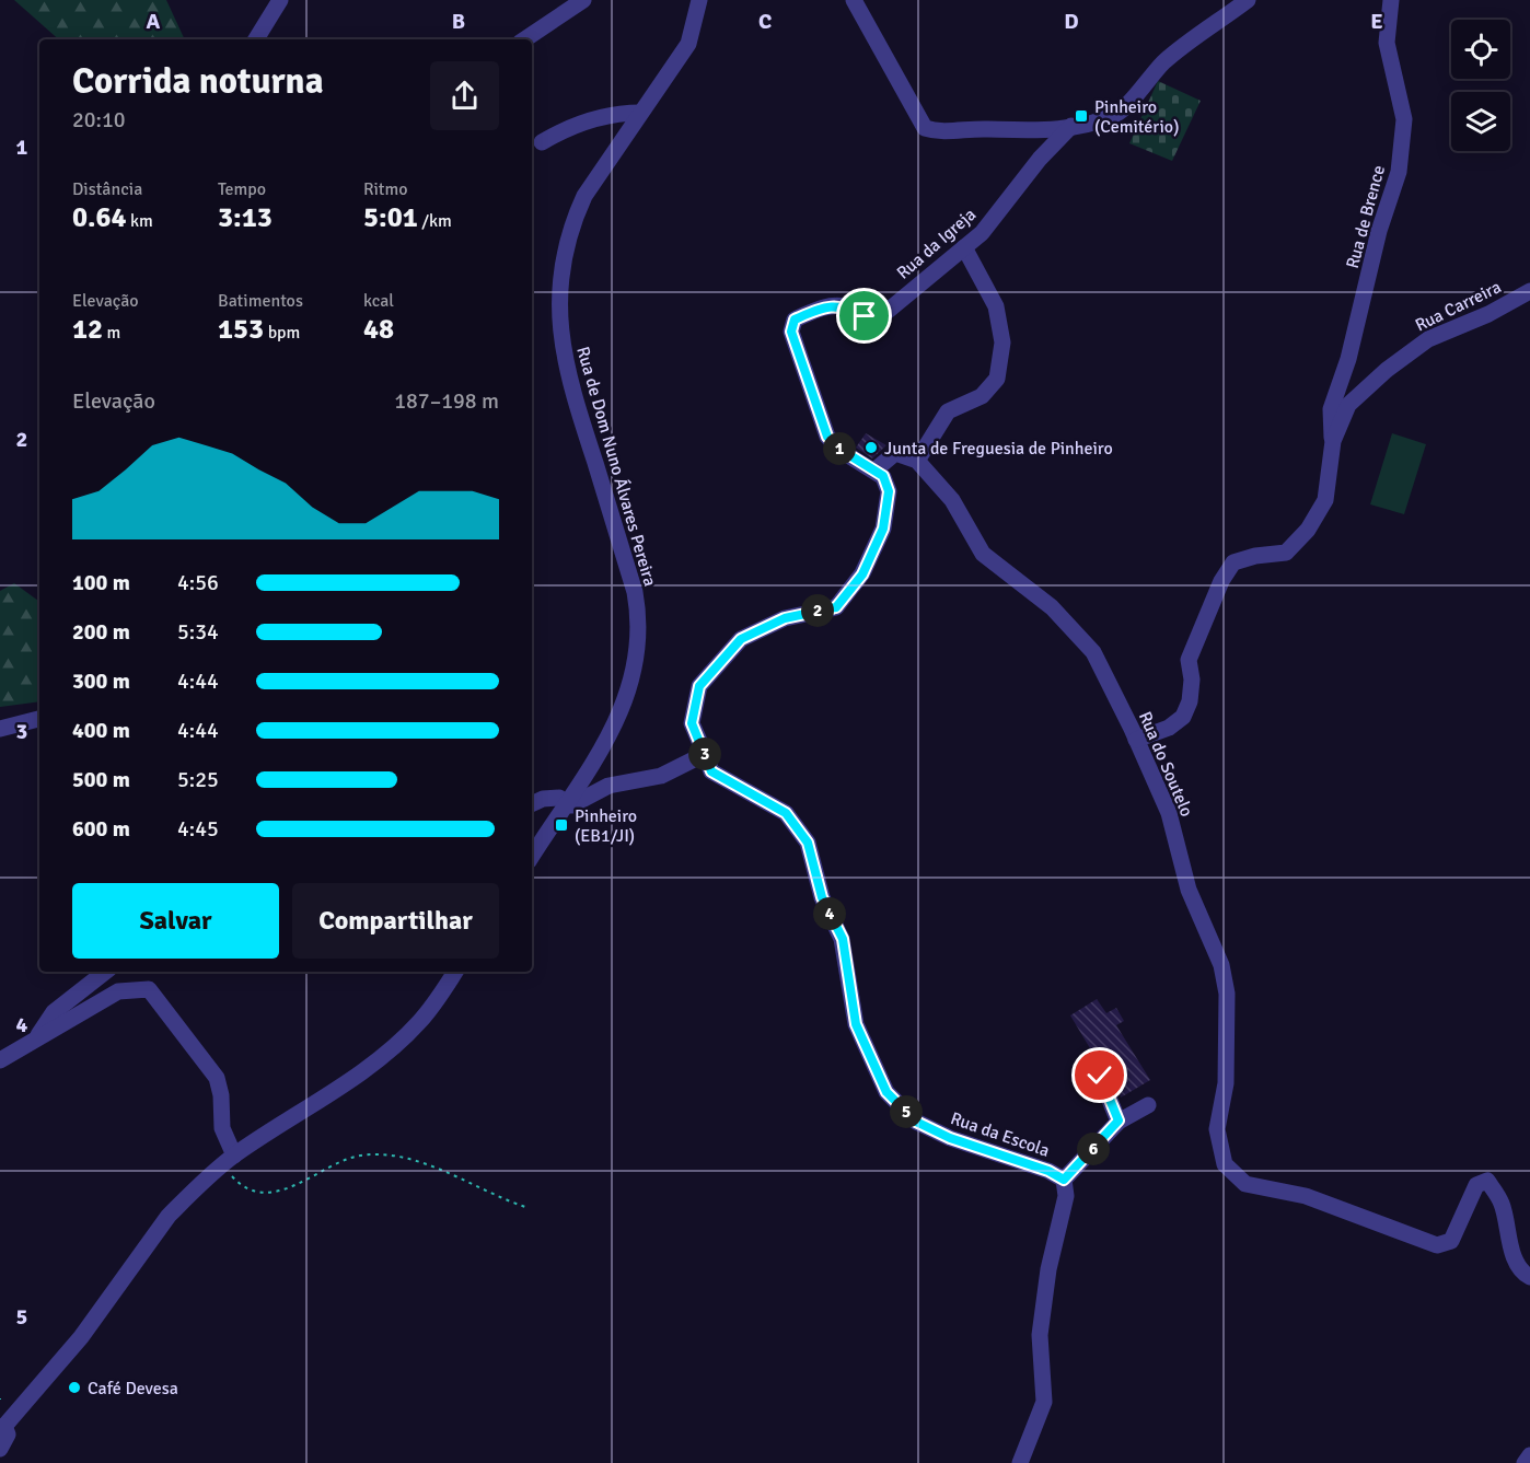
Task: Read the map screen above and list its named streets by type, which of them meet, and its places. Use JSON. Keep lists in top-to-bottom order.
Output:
{
  "streets": {
    "street": [
      "Rua de Brence",
      "Rua da Igreja",
      "Rua Carreira",
      "Rua de Dom Nuno Álvares Pereira",
      "Rua do Soutelo",
      "Rua da Escola"
    ]
  },
  "crossings": [
    ["Rua de Brence", "Rua Carreira"],
    ["Rua Carreira", "Rua do Soutelo"]
  ],
  "places": {
    "transit": ["Pinheiro (Cemitério)", "Pinheiro (EB1/JI)"],
    "other": ["Junta de Freguesia de Pinheiro", "Café Devesa"]
  },
  "page": {
    "heading": ["Corrida noturna", "20:10"],
    "stats": [
      ["Distância", "0.64 km"],
      ["Tempo", "3:13"],
      ["Ritmo", "5:01 /km"],
      ["Elevação", "12 m"],
      ["Batimentos", "153 bpm"],
      ["kcal", "48"]
    ],
    "chart": ["Elevação", "187–198 m"],
    "pins": [
      "1",
      "2",
      "3",
      "4",
      "5",
      "6"
    ],
    "list": [
      {
        "name": "100 m",
        "note": "4:56"
      },
      {
        "name": "200 m",
        "note": "5:34"
      },
      {
        "name": "300 m",
        "note": "4:44"
      },
      {
        "name": "400 m",
        "note": "4:44"
      },
      {
        "name": "500 m",
        "note": "5:25"
      },
      {
        "name": "600 m",
        "note": "4:45"
      }
    ],
    "buttons": ["Salvar", "Compartilhar"]
  },
  "grid": {
    "columns": [
      "A",
      "B",
      "C",
      "D",
      "E"
    ],
    "rows": [
      "1",
      "2",
      "3",
      "4",
      "5"
    ]
  }
}
